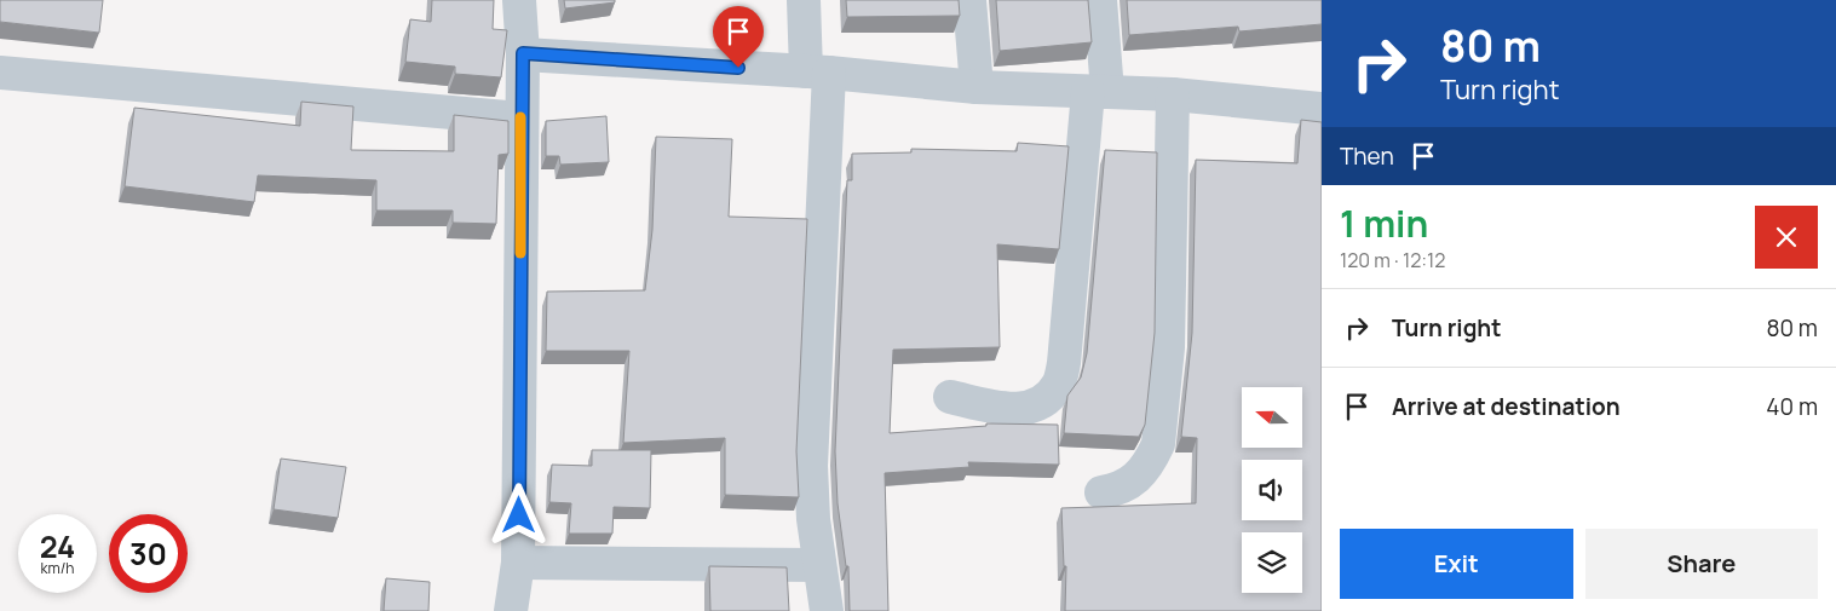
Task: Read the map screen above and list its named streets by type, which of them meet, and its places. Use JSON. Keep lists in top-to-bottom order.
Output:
{
  "north": "left",
  "page": {
    "turn": ["80 m", "Turn right"],
    "then": "Then",
    "heading": ["1 min", "120 m · 12:12"],
    "list": [
      {
        "name": "Turn right",
        "value": "80 m"
      },
      {
        "name": "Arrive at destination",
        "value": "40 m"
      }
    ],
    "speed": "24 km/h",
    "limit": "30",
    "buttons": ["Exit", "Share"]
  }
}
